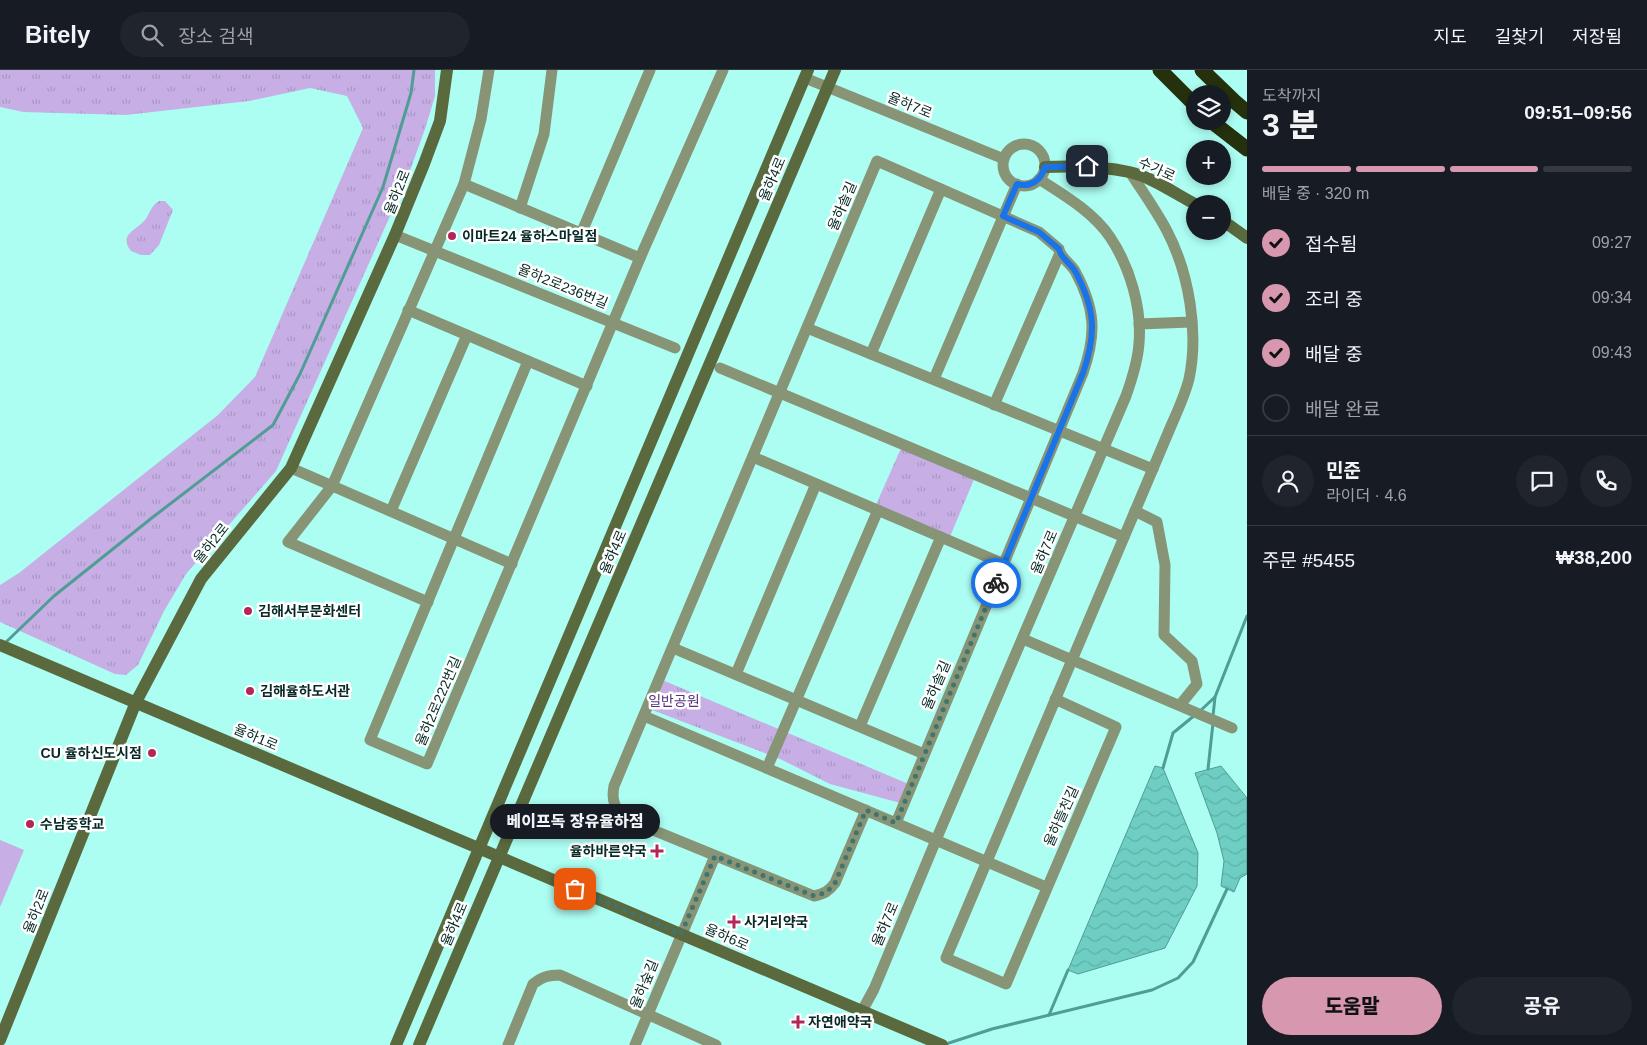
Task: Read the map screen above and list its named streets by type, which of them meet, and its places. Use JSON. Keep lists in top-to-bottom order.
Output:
{
  "streets": {
    "street": [
      "율하7로",
      "수가로",
      "율하4로",
      "율하2로",
      "율하솔길",
      "율하2로236번길",
      "율하2로222번길",
      "율하1로",
      "율하뜰천길",
      "율하6로",
      "율하숲길"
    ]
  },
  "crossings": [
    ["율하7로", "수가로"],
    ["율하7로", "율하4로"],
    ["율하7로", "율하6로"],
    ["율하4로", "율하1로"],
    ["율하4로", "율하6로"],
    ["율하2로", "율하2로236번길"],
    ["율하2로", "율하1로"],
    ["율하솔길", "율하숲길"],
    ["율하2로236번길", "율하2로222번길"],
    ["율하1로", "율하6로"],
    ["율하6로", "율하숲길"]
  ],
  "parks": ["일반공원"],
  "places": {
    "other": [
      "이마트24 율하스마일점",
      "김해서부문화센터",
      "김해율하도서관",
      "CU 율하신도시점",
      "수남중학교",
      "베이프독 장유율하점"
    ],
    "health": ["율하바른약국", "사거리약국", "자연애약국"]
  },
  "page": {
    "header": "Bitely",
    "search": "장소 검색",
    "nav": ["지도", "길찾기", "저장됨"],
    "heading": ["3 분", "도착까지", "09:51–09:56"],
    "panel": [
      "민준",
      "라이더 · 4.6",
      "주문 #5455",
      "₩38,200"
    ],
    "map_buttons": ["+", "−"],
    "bar": "배달 중 · 320 m",
    "list": [
      ["접수됨", "09:27"],
      ["조리 중", "09:34"],
      ["배달 중", "09:43"],
      "배달 완료"
    ],
    "bubble": "베이프독 장유율하점",
    "buttons": ["도움말", "공유"]
  }
}
